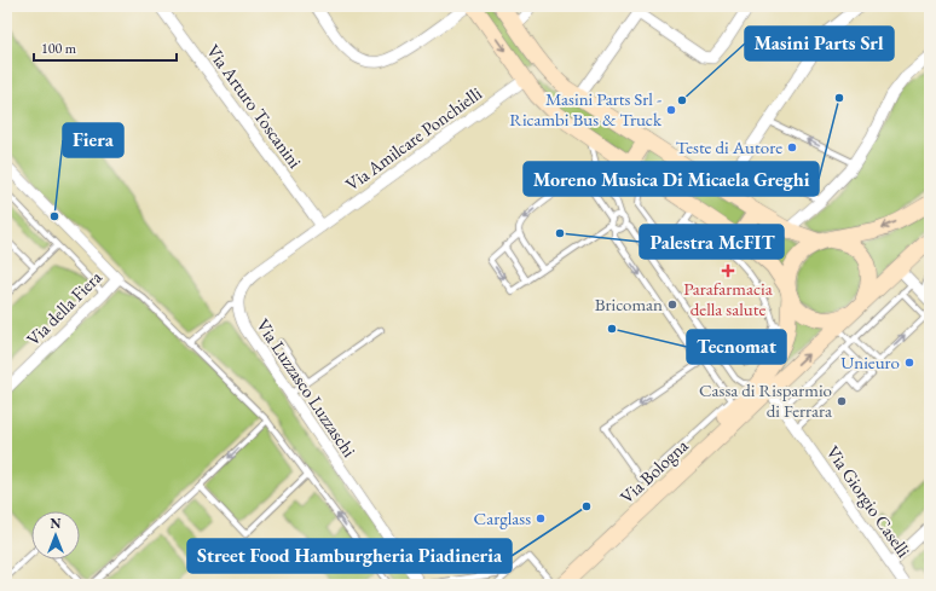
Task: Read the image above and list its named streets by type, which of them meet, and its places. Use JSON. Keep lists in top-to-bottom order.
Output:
{
  "streets": {
    "main road": ["Via Bologna"],
    "street": [
      "Via Arturo Toscanini",
      "Via Amilcare Ponchielli",
      "Via della Fiera",
      "Via Luzzasco Luzzaschi",
      "Via Giorgio Caselli"
    ]
  },
  "crossings": [
    ["Via Arturo Toscanini", "Via Amilcare Ponchielli"],
    ["Via Amilcare Ponchielli", "Via Bologna"],
    ["Via Bologna", "Via Giorgio Caselli"]
  ],
  "places": {
    "other": [
      "Moreno Musica Di Micaela Greghi",
      "Masini Parts Srl",
      "Masini Parts Srl - Ricambi Bus & Truck",
      "Teste di Autore",
      "Fiera",
      "Palestra McFIT",
      "Bricoman",
      "Tecnomat",
      "Unieuro",
      "Cassa di Risparmio di Ferrara",
      "Street Food Hamburgheria Piadineria",
      "Carglass"
    ],
    "health": ["Parafarmacia della salute"]
  },
  "scale_bar": "100 m",
  "north": "top"
}
